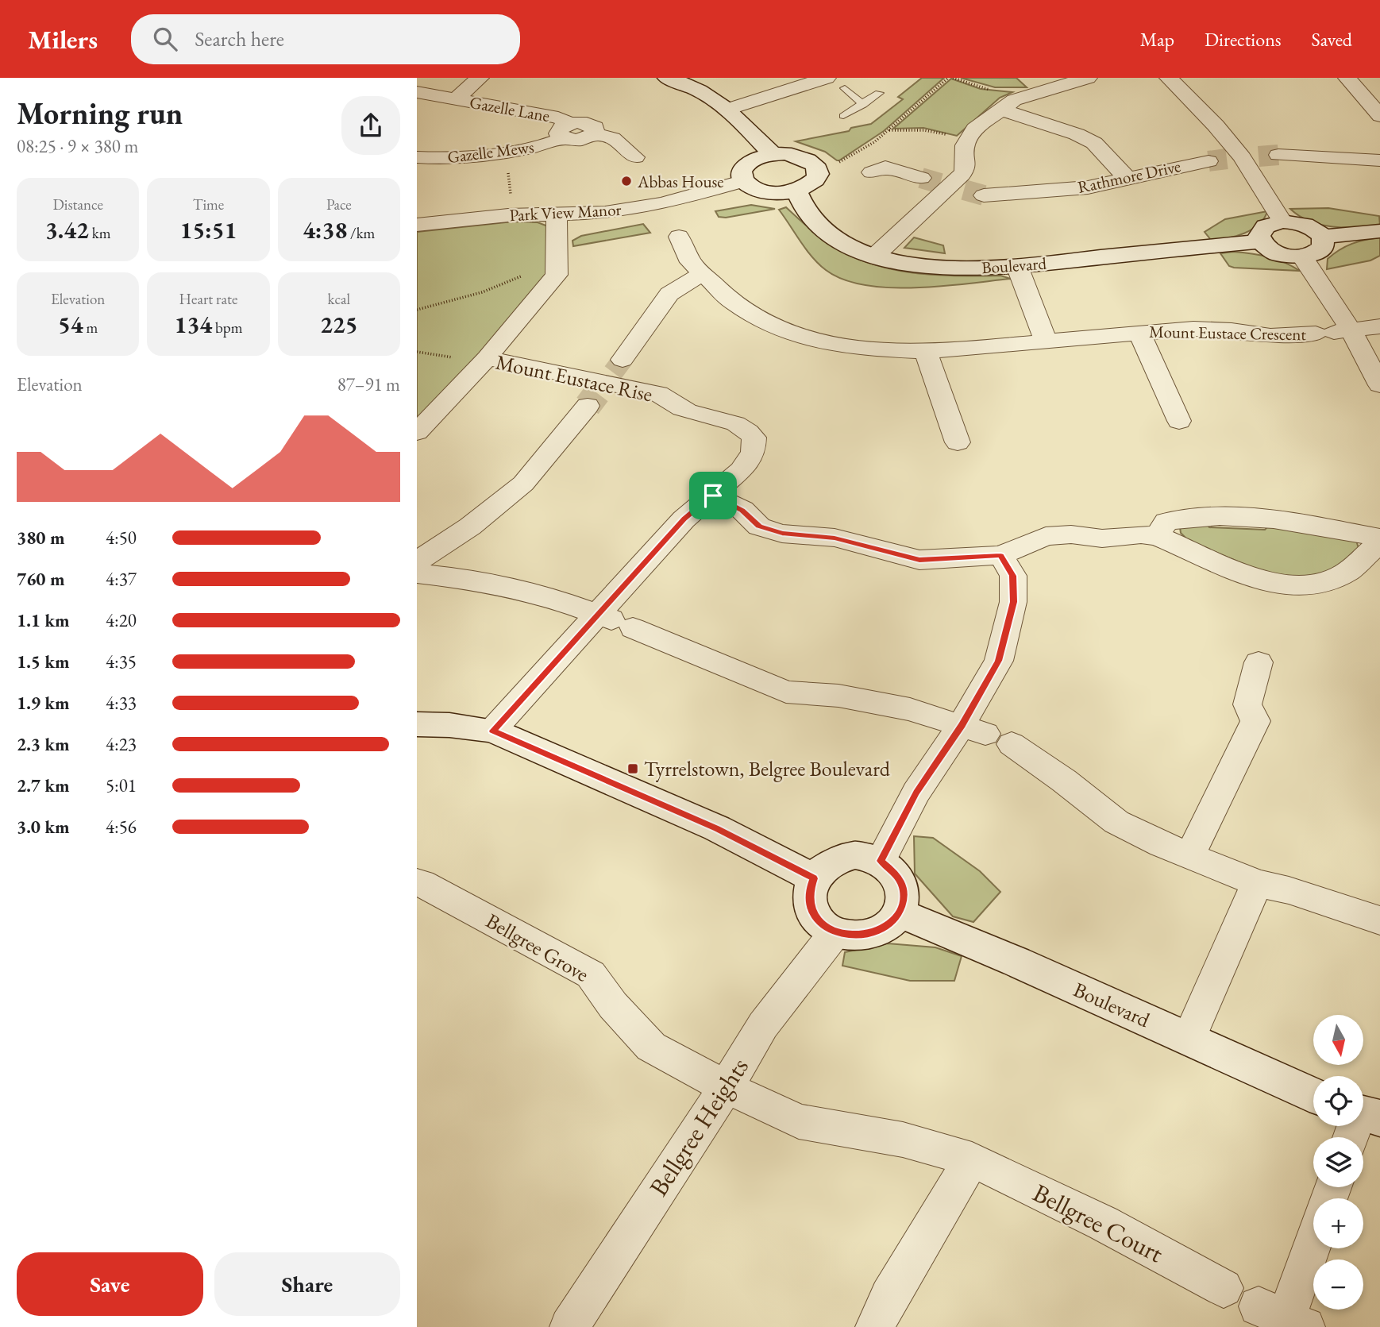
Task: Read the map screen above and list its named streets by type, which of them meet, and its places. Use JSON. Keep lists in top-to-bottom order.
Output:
{
  "streets": {
    "street": [
      "Gazelle Lane",
      "Gazelle Mews",
      "Rathmore Drive",
      "Park View Manor",
      "Boulevard",
      "Mount Eustace Crescent",
      "Mount Eustace Rise",
      "Bellgree Grove",
      "Bellgree Heights",
      "Bellgree Court"
    ]
  },
  "crossings": [
    ["Gazelle Lane", "Gazelle Mews"],
    ["Park View Manor", "Mount Eustace Crescent"],
    ["Boulevard", "Bellgree Heights"],
    ["Bellgree Grove", "Bellgree Heights"],
    ["Bellgree Grove", "Bellgree Court"],
    ["Bellgree Heights", "Bellgree Court"]
  ],
  "places": {
    "other": ["Abbas House"],
    "transit": ["Tyrrelstown, Belgree Boulevard"]
  },
  "north": "bottom",
  "page": {
    "header": "Milers",
    "search": "Search here",
    "nav": ["Map", "Directions", "Saved"],
    "heading": ["Morning run", "08:25 · 9 × 380 m"],
    "stats": [
      ["Distance", "3.42 km"],
      ["Time", "15:51"],
      ["Pace", "4:38 /km"],
      ["Elevation", "54 m"],
      ["Heart rate", "134 bpm"],
      ["kcal", "225"]
    ],
    "chart": ["Elevation", "87–91 m"],
    "list": [
      {
        "name": "380 m",
        "note": "4:50"
      },
      {
        "name": "760 m",
        "note": "4:37"
      },
      {
        "name": "1.1 km",
        "note": "4:20"
      },
      {
        "name": "1.5 km",
        "note": "4:35"
      },
      {
        "name": "1.9 km",
        "note": "4:33"
      },
      {
        "name": "2.3 km",
        "note": "4:23"
      },
      {
        "name": "2.7 km",
        "note": "5:01"
      },
      {
        "name": "3.0 km",
        "note": "4:56"
      }
    ],
    "map_buttons": ["+", "−"],
    "buttons": ["Save", "Share"]
  }
}
